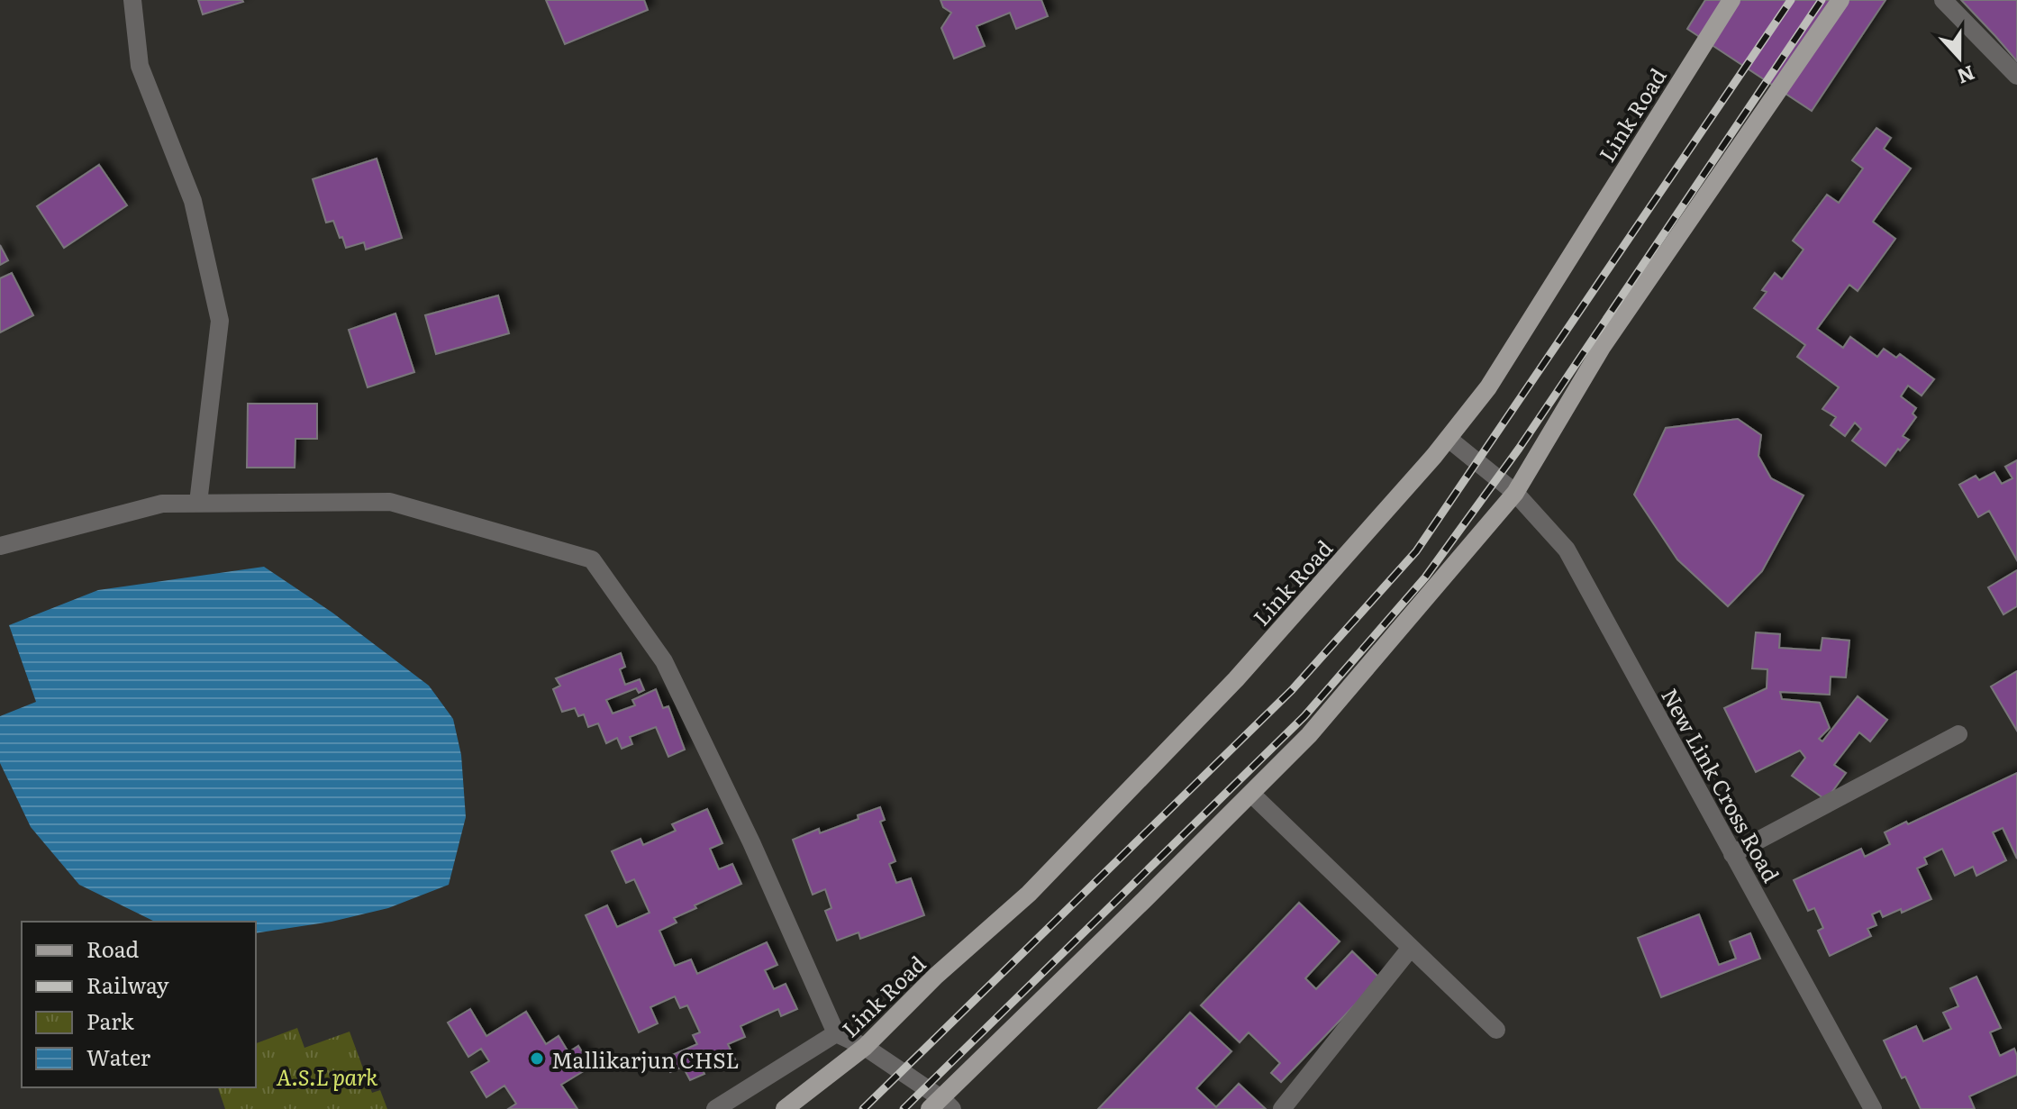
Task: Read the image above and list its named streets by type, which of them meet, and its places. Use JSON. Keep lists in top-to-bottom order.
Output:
{
  "streets": {
    "main road": ["Link Road"],
    "street": ["New Link Cross Road"]
  },
  "crossings": [
    ["Link Road", "New Link Cross Road"]
  ],
  "parks": ["A.S.L park"],
  "places": ["Mallikarjun CHSL"],
  "legend": [
    "Road",
    "Railway",
    "Park",
    "Water"
  ],
  "north": "bottom"
}
